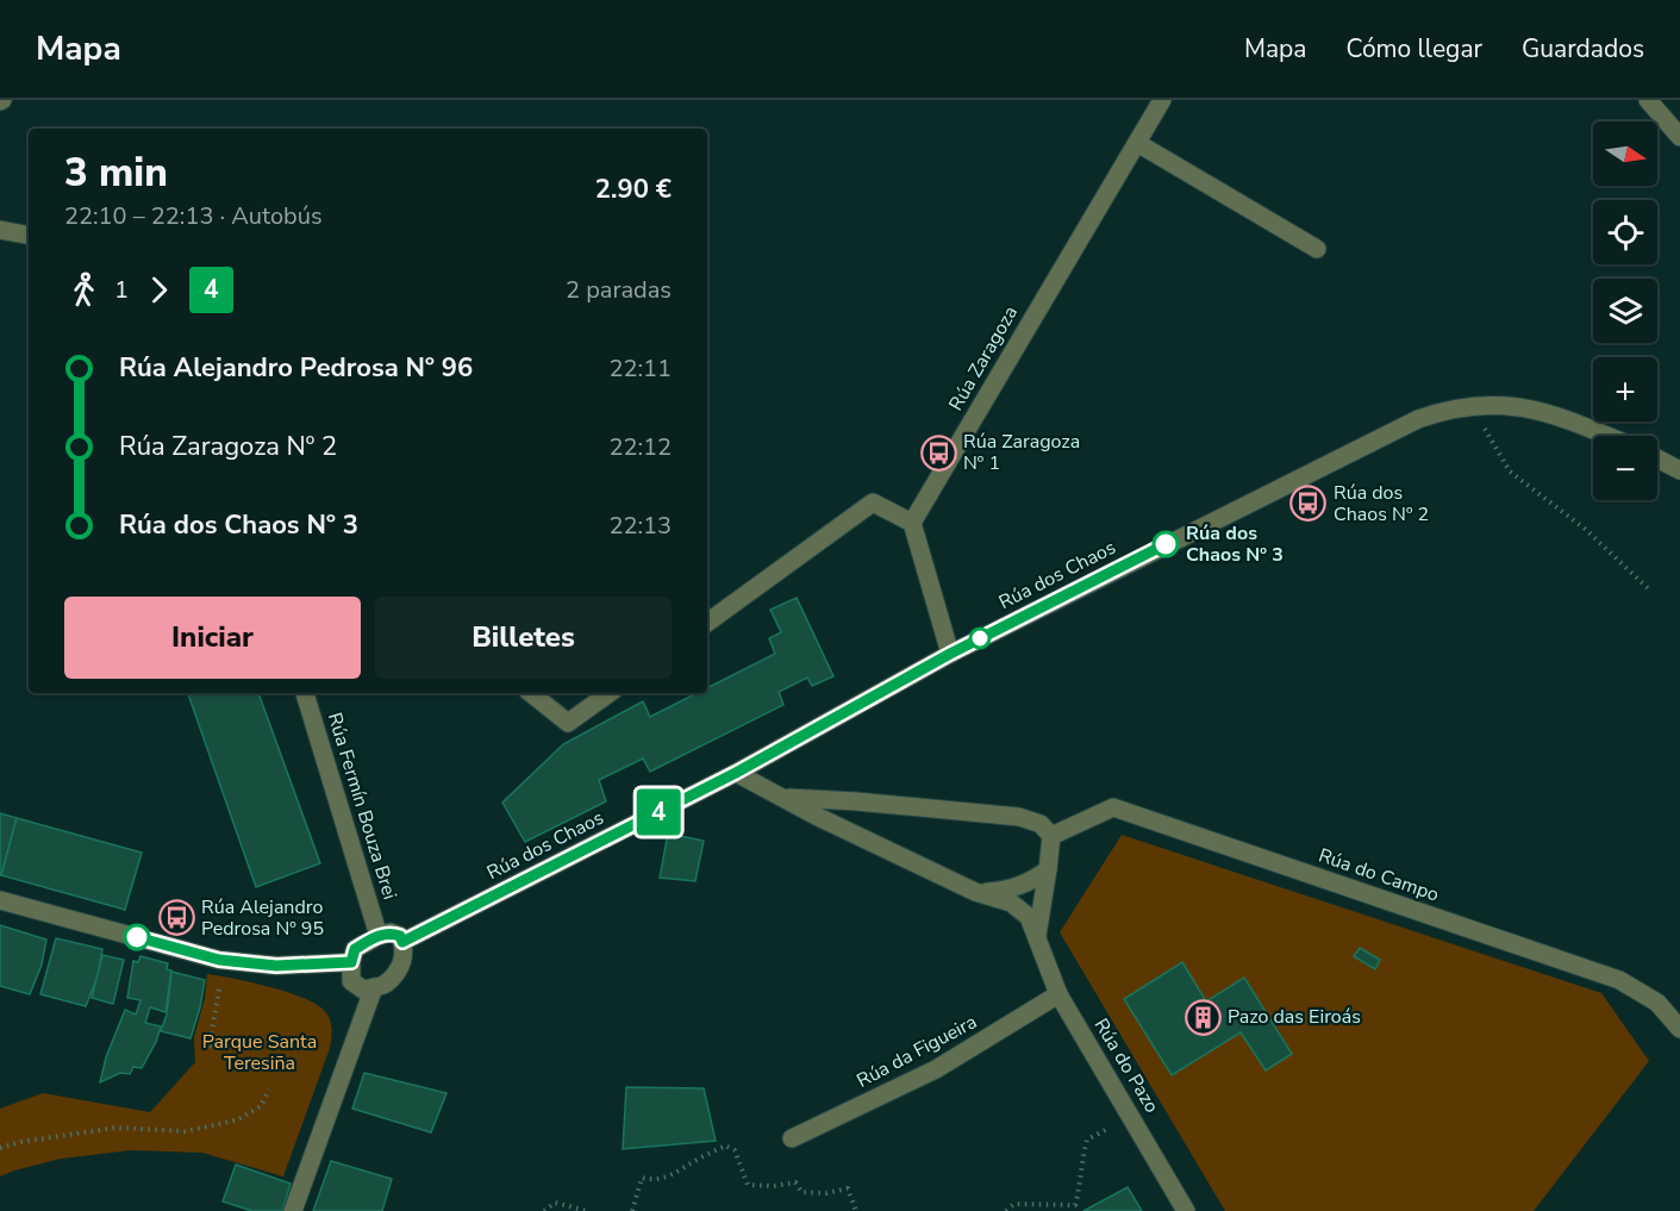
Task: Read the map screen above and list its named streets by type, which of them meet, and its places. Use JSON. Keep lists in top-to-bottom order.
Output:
{
  "streets": {
    "street": [
      "Rúa Zaragoza",
      "Rúa dos Chaos",
      "Rúa Fermín Bouza Brei",
      "Rúa do Campo",
      "Rúa da Figueira",
      "Rúa do Pazo"
    ]
  },
  "crossings": [
    ["Rúa dos Chaos", "Rúa Fermín Bouza Brei"],
    ["Rúa dos Chaos", "Rúa do Pazo"],
    ["Rúa do Campo", "Rúa do Pazo"],
    ["Rúa da Figueira", "Rúa do Pazo"]
  ],
  "parks": ["Parque Santa Teresiña"],
  "places": {
    "bus stop": ["Rúa Zaragoza Nº 1", "Rúa dos Chaos Nº 2", "Rúa Alejandro Pedrosa Nº 95"],
    "other": ["Rúa dos Chaos Nº 3"],
    "building": ["Pazo das Eiroás"]
  },
  "lines": ["bus line 4"],
  "north": "right",
  "page": {
    "header": "Mapa",
    "nav": ["Mapa", "Cómo llegar", "Guardados"],
    "on_map": "4",
    "map_buttons": ["+", "−"],
    "heading": ["3 min", "22:10 – 22:13 · Autobús", "2.90 €"],
    "legs": ["1", "4", "2 paradas"],
    "list": [
      {
        "name": "Rúa Alejandro Pedrosa Nº 96",
        "value": "22:11"
      },
      {
        "name": "Rúa Zaragoza Nº 2",
        "value": "22:12"
      },
      {
        "name": "Rúa dos Chaos Nº 3",
        "value": "22:13"
      }
    ],
    "buttons": ["Iniciar", "Billetes"]
  }
}
